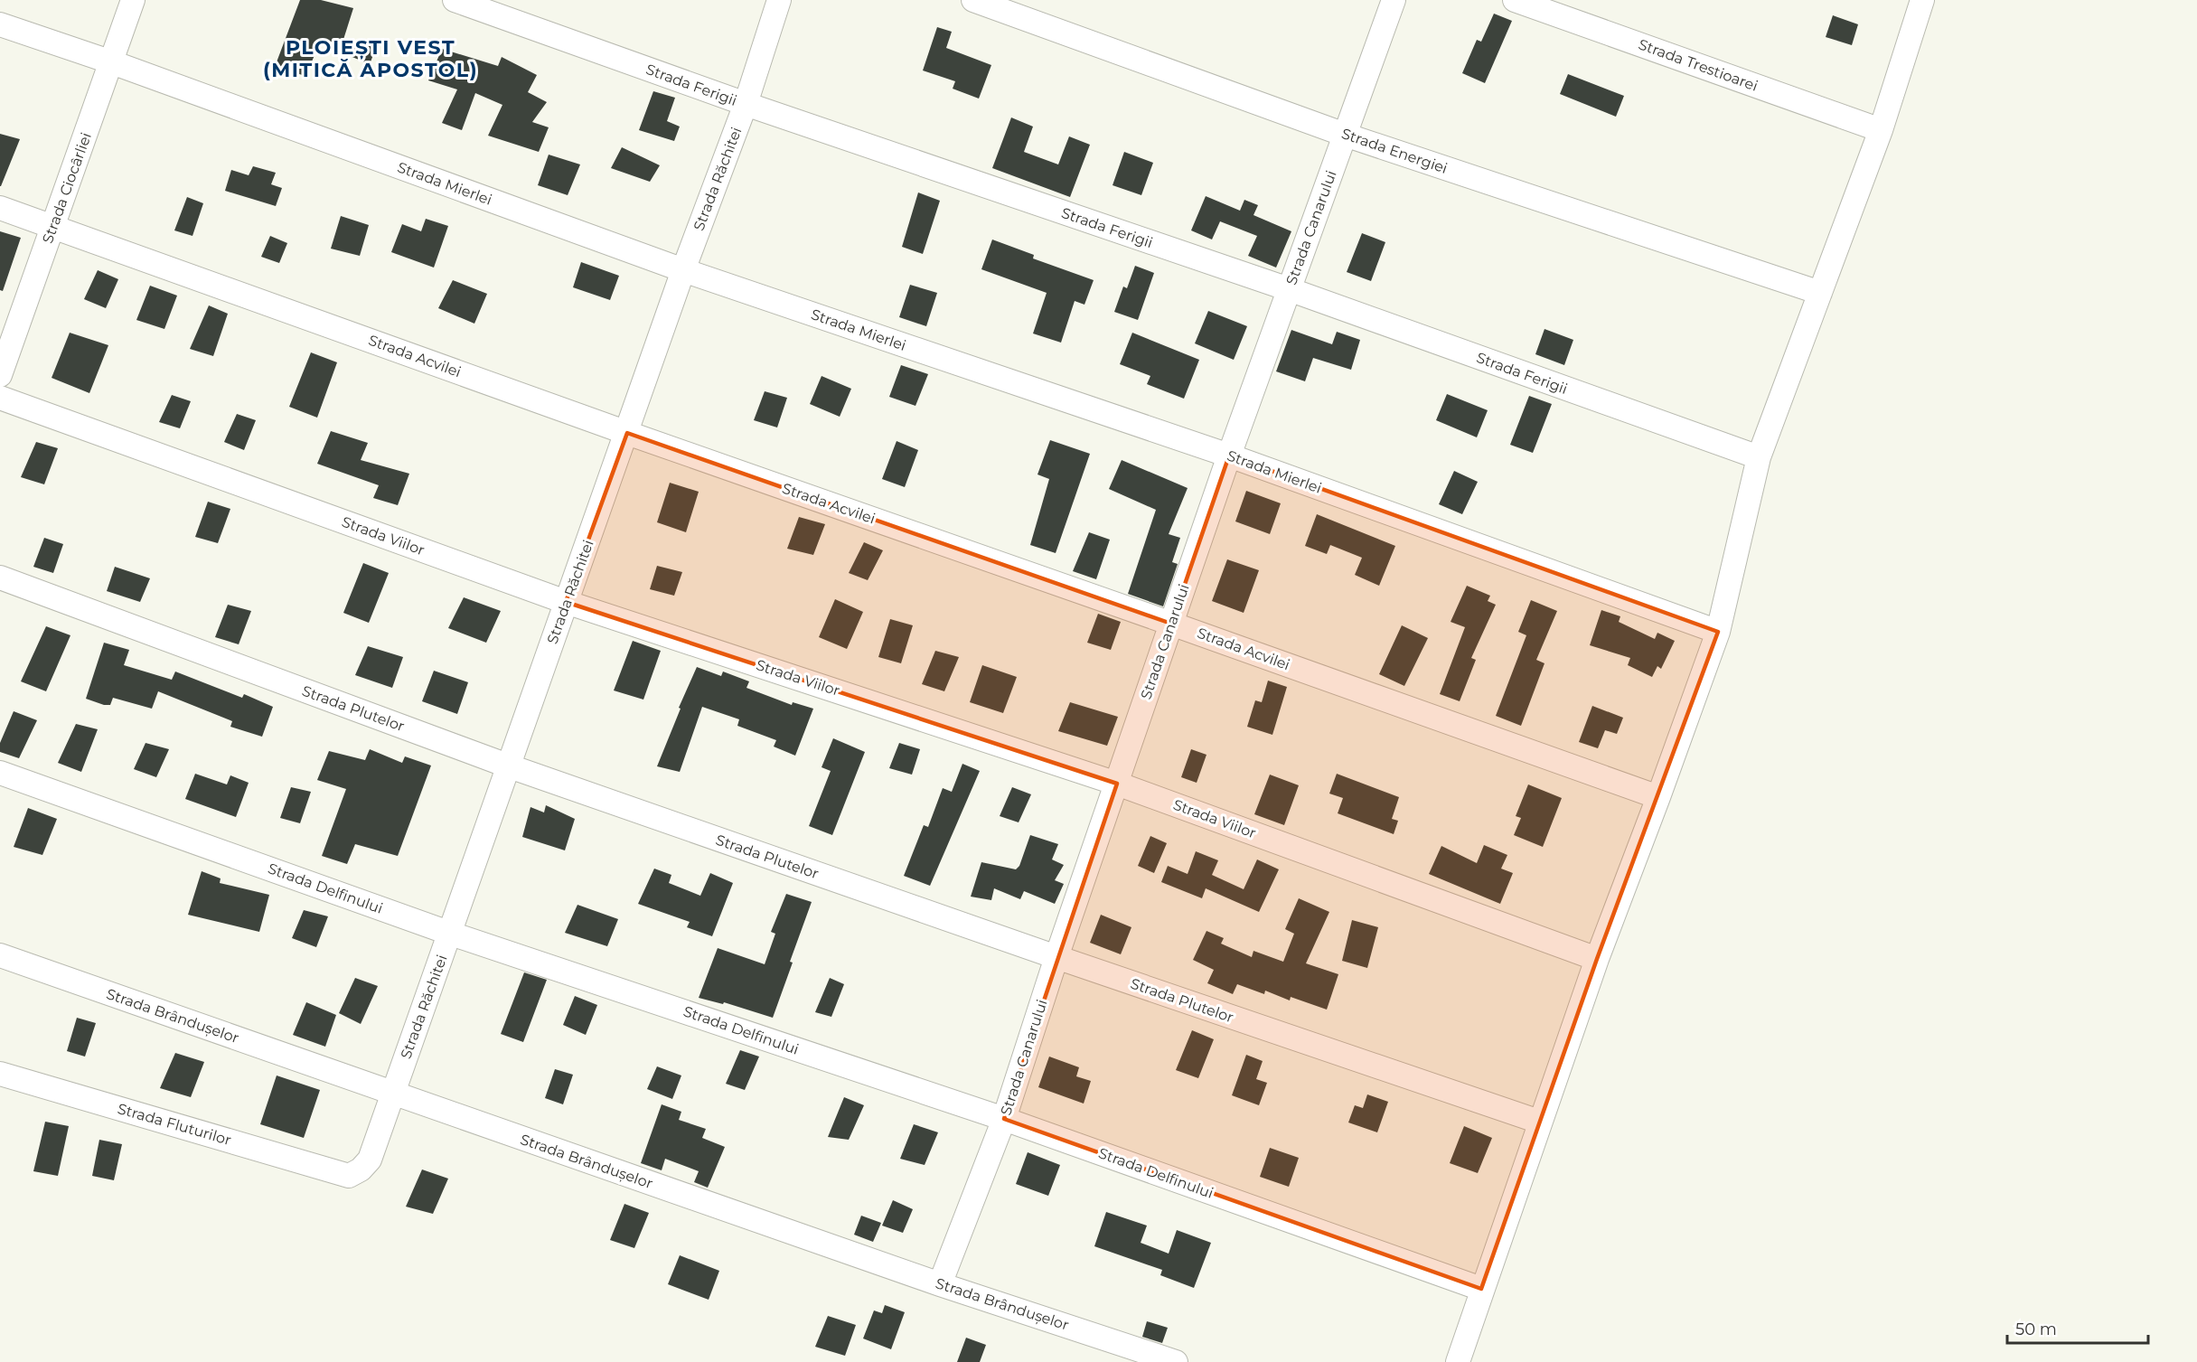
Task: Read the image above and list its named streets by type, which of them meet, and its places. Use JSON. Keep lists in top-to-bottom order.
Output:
{
  "streets": {
    "street": [
      "Strada Trestioarei",
      "Strada Ferigii",
      "Strada Energiei",
      "Strada Răchitei",
      "Strada Mierlei",
      "Strada Ciocârliei",
      "Strada Canarului",
      "Strada Acvilei",
      "Strada Viilor",
      "Strada Plutelor",
      "Strada Delfinului",
      "Strada Brândușelor",
      "Strada Fluturilor"
    ]
  },
  "crossings": [
    ["Strada Ferigii", "Strada Răchitei"],
    ["Strada Ferigii", "Strada Canarului"],
    ["Strada Energiei", "Strada Canarului"],
    ["Strada Răchitei", "Strada Mierlei"],
    ["Strada Răchitei", "Strada Acvilei"],
    ["Strada Răchitei", "Strada Viilor"],
    ["Strada Răchitei", "Strada Plutelor"],
    ["Strada Răchitei", "Strada Delfinului"],
    ["Strada Răchitei", "Strada Brândușelor"],
    ["Strada Răchitei", "Strada Fluturilor"],
    ["Strada Mierlei", "Strada Ciocârliei"],
    ["Strada Mierlei", "Strada Canarului"],
    ["Strada Ciocârliei", "Strada Acvilei"],
    ["Strada Canarului", "Strada Acvilei"],
    ["Strada Canarului", "Strada Viilor"],
    ["Strada Canarului", "Strada Plutelor"],
    ["Strada Canarului", "Strada Delfinului"],
    ["Strada Canarului", "Strada Brândușelor"]
  ],
  "districts": ["PLOIEȘTI VEST (MITICĂ APOSTOL)"],
  "scale_bar": "50 m"
}
